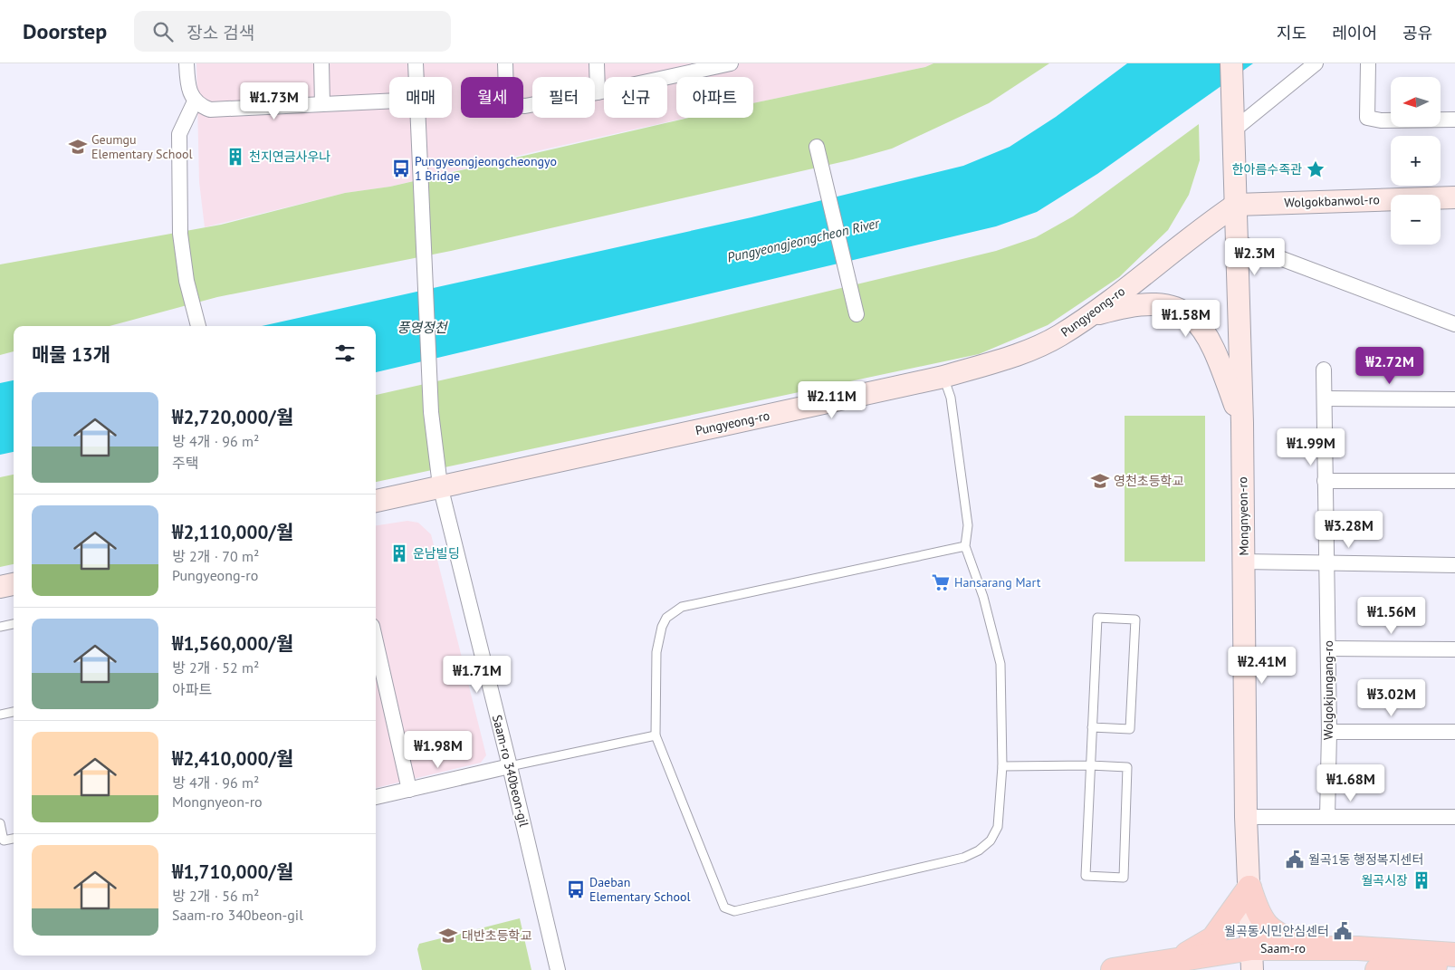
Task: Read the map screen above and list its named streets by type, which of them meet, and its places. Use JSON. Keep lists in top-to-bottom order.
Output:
{
  "streets": {
    "main road": [
      "Wolgokbanwol-ro",
      "Pungyeong-ro",
      "Mongnyeon-ro",
      "Saam-ro"
    ],
    "street": ["Wolgokjungang-ro", "Saam-ro 340beon-gil"]
  },
  "crossings": [
    ["Wolgokbanwol-ro", "Pungyeong-ro"],
    ["Wolgokbanwol-ro", "Mongnyeon-ro"],
    ["Pungyeong-ro", "Mongnyeon-ro"],
    ["Pungyeong-ro", "Saam-ro 340beon-gil"],
    ["Mongnyeon-ro", "Saam-ro"]
  ],
  "water": ["Pungyeongjeongcheon River", "풍영정천"],
  "places": {
    "school or university": ["Geumgu Elementary School", "영천초등학교", "대반초등학교"],
    "building": ["천지연금사우나", "운남빌딩", "월곡시장"],
    "bus stop": ["Pungyeongjeongcheongyo 1 Bridge", "Daeban Elementary School"],
    "place": ["한아름수족관"],
    "supermarket": ["Hansarang Mart"],
    "public building": ["월곡1동 행정복지센터", "월곡동시민안심센터"]
  },
  "north": "left",
  "page": {
    "header": "Doorstep",
    "search": "장소 검색",
    "nav": ["지도", "레이어", "공유"],
    "map_buttons": ["+", "−"],
    "chip": [
      "매매",
      "월세",
      "필터",
      "신규",
      "아파트"
    ],
    "price": [
      "₩1.73M",
      "₩2.3M",
      "₩1.58M",
      "₩2.72M",
      "₩2.11M",
      "₩1.99M",
      "₩3.28M",
      "₩1.56M",
      "₩2.41M",
      "₩1.71M",
      "₩3.02M",
      "₩1.98M",
      "₩1.68M"
    ],
    "heading": "매물 13개",
    "list": [
      {
        "name": "₩2,720,000/월",
        "note": "방 4개 · 96 m² · 주택"
      },
      {
        "name": "₩2,110,000/월",
        "note": "방 2개 · 70 m² · Pungyeong-ro"
      },
      {
        "name": "₩1,560,000/월",
        "note": "방 2개 · 52 m² · 아파트"
      },
      {
        "name": "₩2,410,000/월",
        "note": "방 4개 · 96 m² · Mongnyeon-ro"
      },
      {
        "name": "₩1,710,000/월",
        "note": "방 2개 · 56 m² · Saam-ro 340beon-gil"
      }
    ]
  }
}
